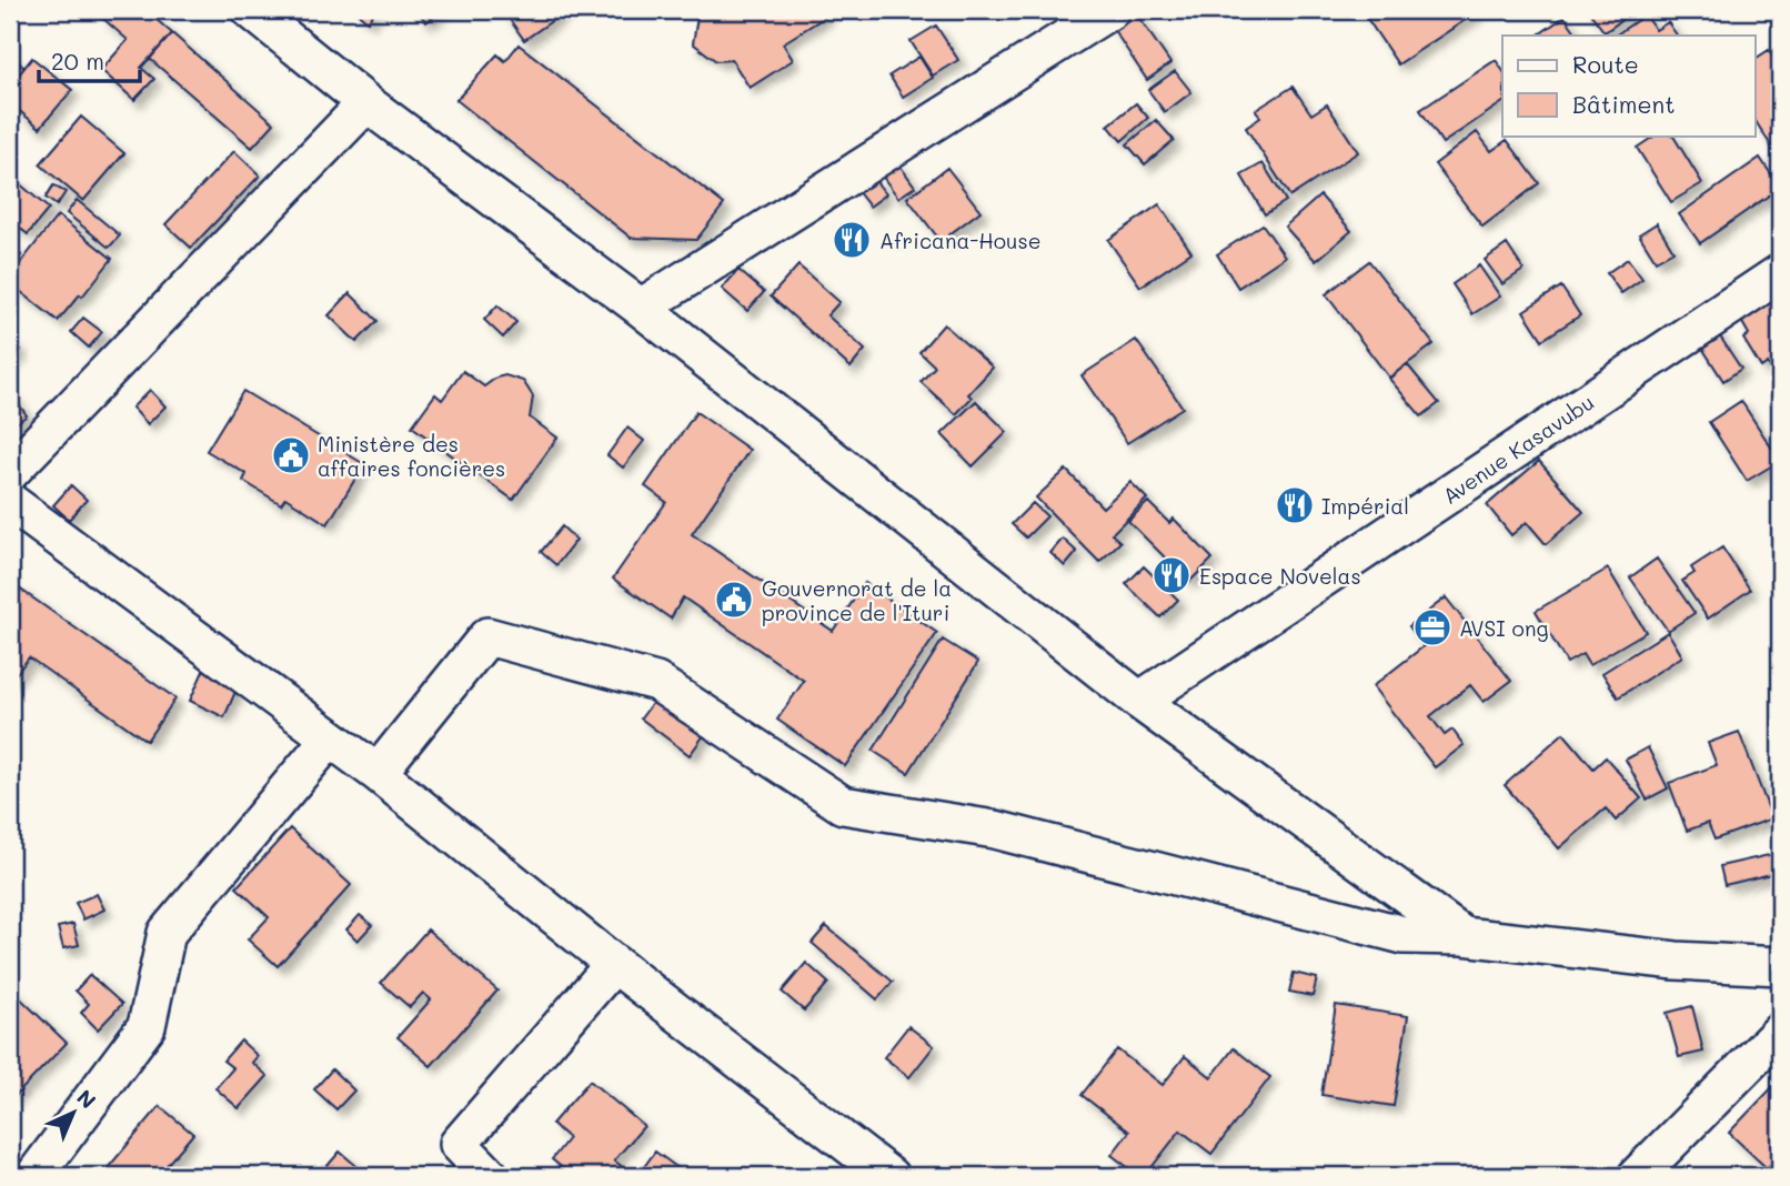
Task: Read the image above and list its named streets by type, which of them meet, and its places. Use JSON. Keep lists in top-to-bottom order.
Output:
{
  "streets": {
    "street": ["Avenue Kasavubu"]
  },
  "places": {
    "restaurant": ["Africana-House", "Impérial", "Espace Novelas"],
    "public building": ["Ministère des affaires foncières", "Gouvernorat de la province de l'Ituri"],
    "office": ["AVSI ong"]
  },
  "legend": ["Route", "Bâtiment"],
  "scale_bar": "20 m",
  "north": "top right"
}
